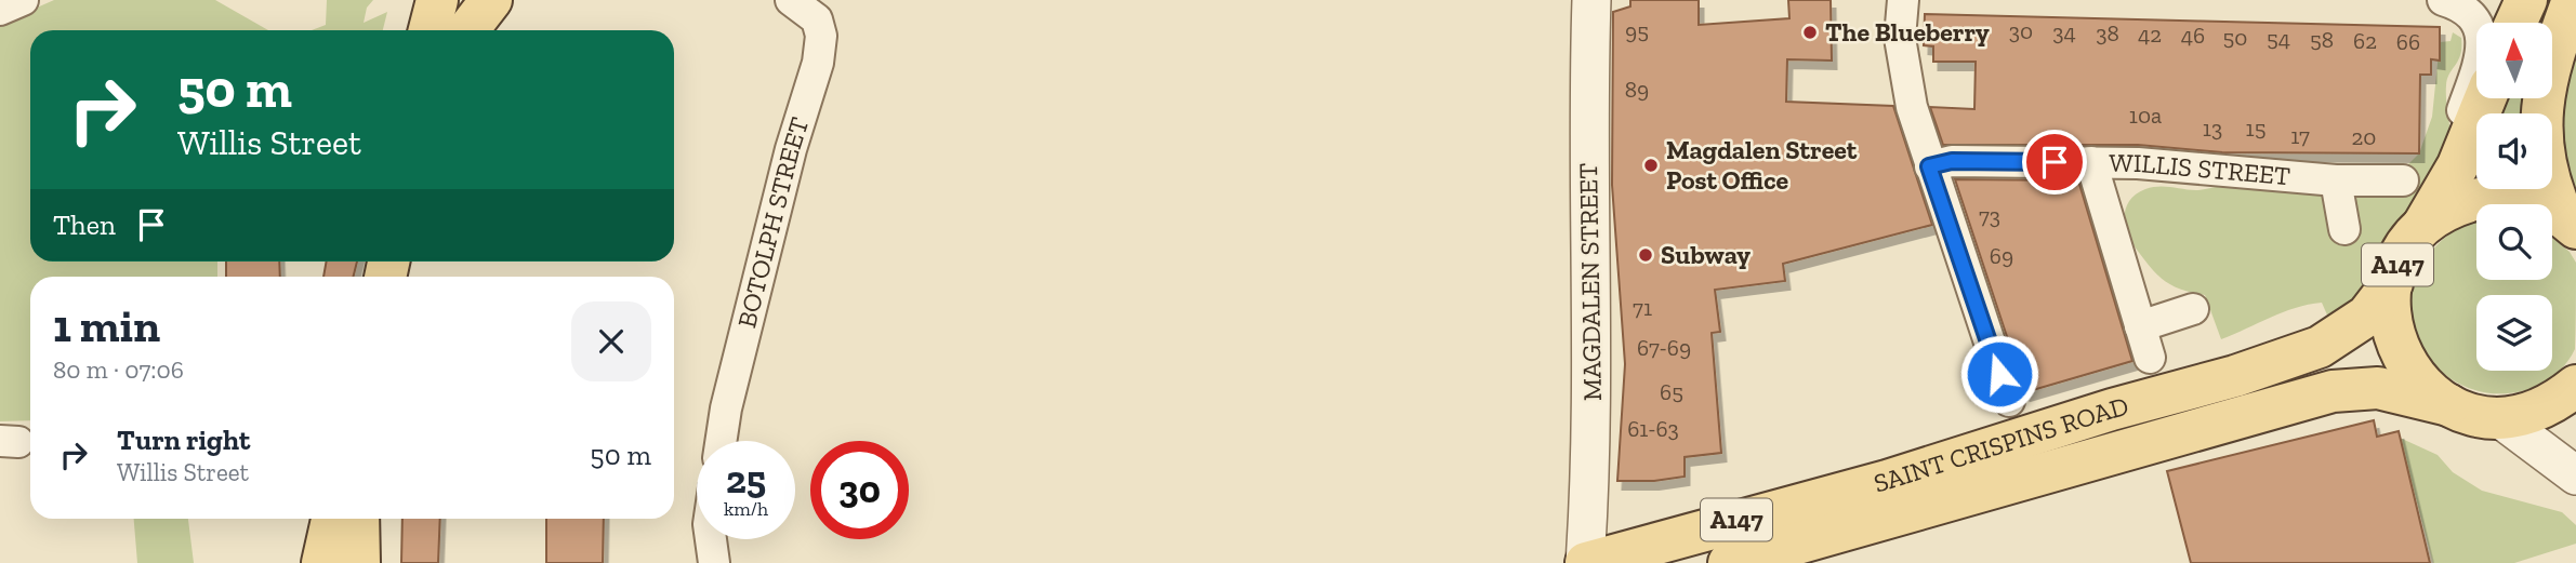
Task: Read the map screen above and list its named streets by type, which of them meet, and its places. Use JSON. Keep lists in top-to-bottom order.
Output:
{
  "streets": {
    "main road": ["A147", "SAINT CRISPINS ROAD"],
    "street": ["WILLIS STREET", "BOTOLPH STREET", "MAGDALEN STREET"]
  },
  "crossings": [
    ["A147", "SAINT CRISPINS ROAD"],
    ["MAGDALEN STREET", "SAINT CRISPINS ROAD"]
  ],
  "places": ["The Blueberry", "Magdalen Street Post Office", "Subway"],
  "house_numbers": [
    "95",
    "30",
    "34",
    "38",
    "42",
    "46",
    "50",
    "54",
    "58",
    "62",
    "66",
    "89",
    "10a",
    "13",
    "15",
    "17",
    "20",
    "73",
    "69",
    "71",
    "67-69",
    "65",
    "61-63"
  ],
  "north": "top",
  "page": {
    "turn": ["50 m", "Willis Street"],
    "then": "Then",
    "heading": ["1 min", "80 m · 07:06"],
    "list": [
      {
        "name": "Turn right",
        "note": "Willis Street",
        "value": "50 m"
      }
    ],
    "speed": "25 km/h",
    "limit": "30"
  }
}
